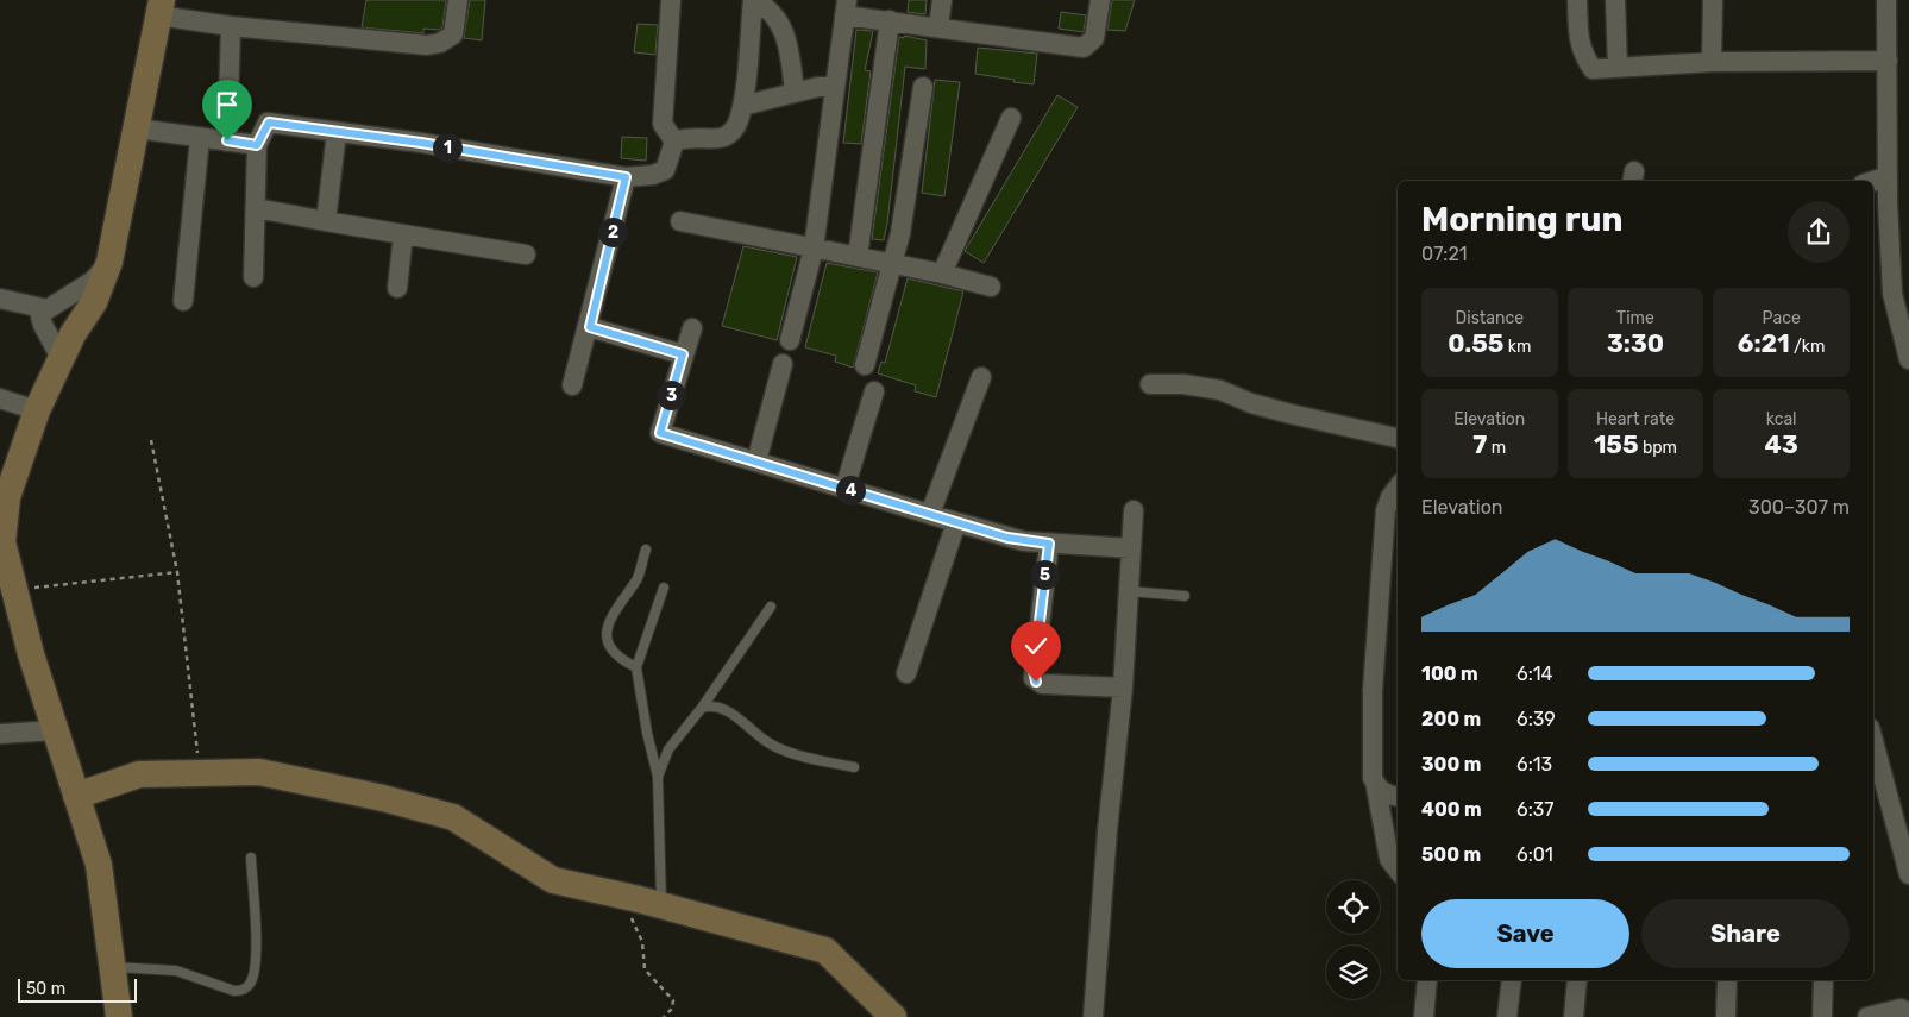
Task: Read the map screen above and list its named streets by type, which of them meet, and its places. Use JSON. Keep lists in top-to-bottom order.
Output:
{
  "scale_bar": "50 m",
  "page": {
    "pins": [
      "1",
      "2",
      "3",
      "4",
      "5"
    ],
    "heading": ["Morning run", "07:21"],
    "stats": [
      ["Distance", "0.55 km"],
      ["Time", "3:30"],
      ["Pace", "6:21 /km"],
      ["Elevation", "7 m"],
      ["Heart rate", "155 bpm"],
      ["kcal", "43"]
    ],
    "chart": ["Elevation", "300–307 m"],
    "list": [
      {
        "name": "100 m",
        "note": "6:14"
      },
      {
        "name": "200 m",
        "note": "6:39"
      },
      {
        "name": "300 m",
        "note": "6:13"
      },
      {
        "name": "400 m",
        "note": "6:37"
      },
      {
        "name": "500 m",
        "note": "6:01"
      }
    ],
    "buttons": ["Save", "Share"],
    "scale": "50 m"
  }
}
